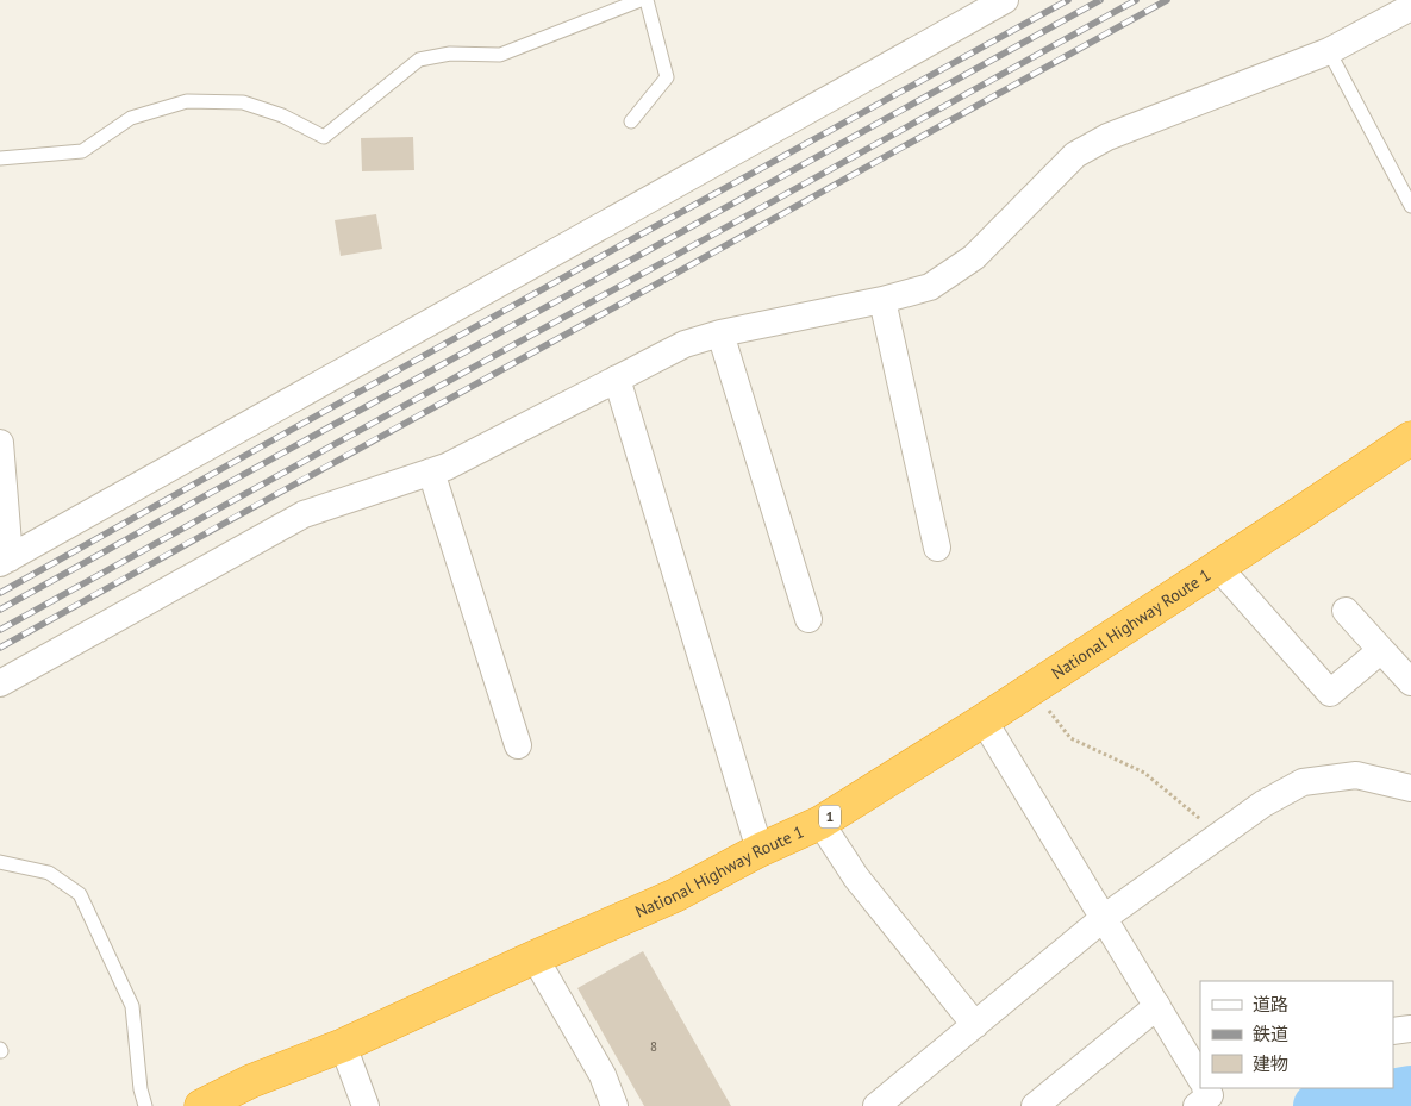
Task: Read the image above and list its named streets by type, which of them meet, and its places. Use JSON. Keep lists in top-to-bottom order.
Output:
{
  "streets": {
    "highway": ["National Highway Route 1", "1"]
  },
  "house_numbers": ["8"],
  "legend": ["道路", "鉄道", "建物"]
}
